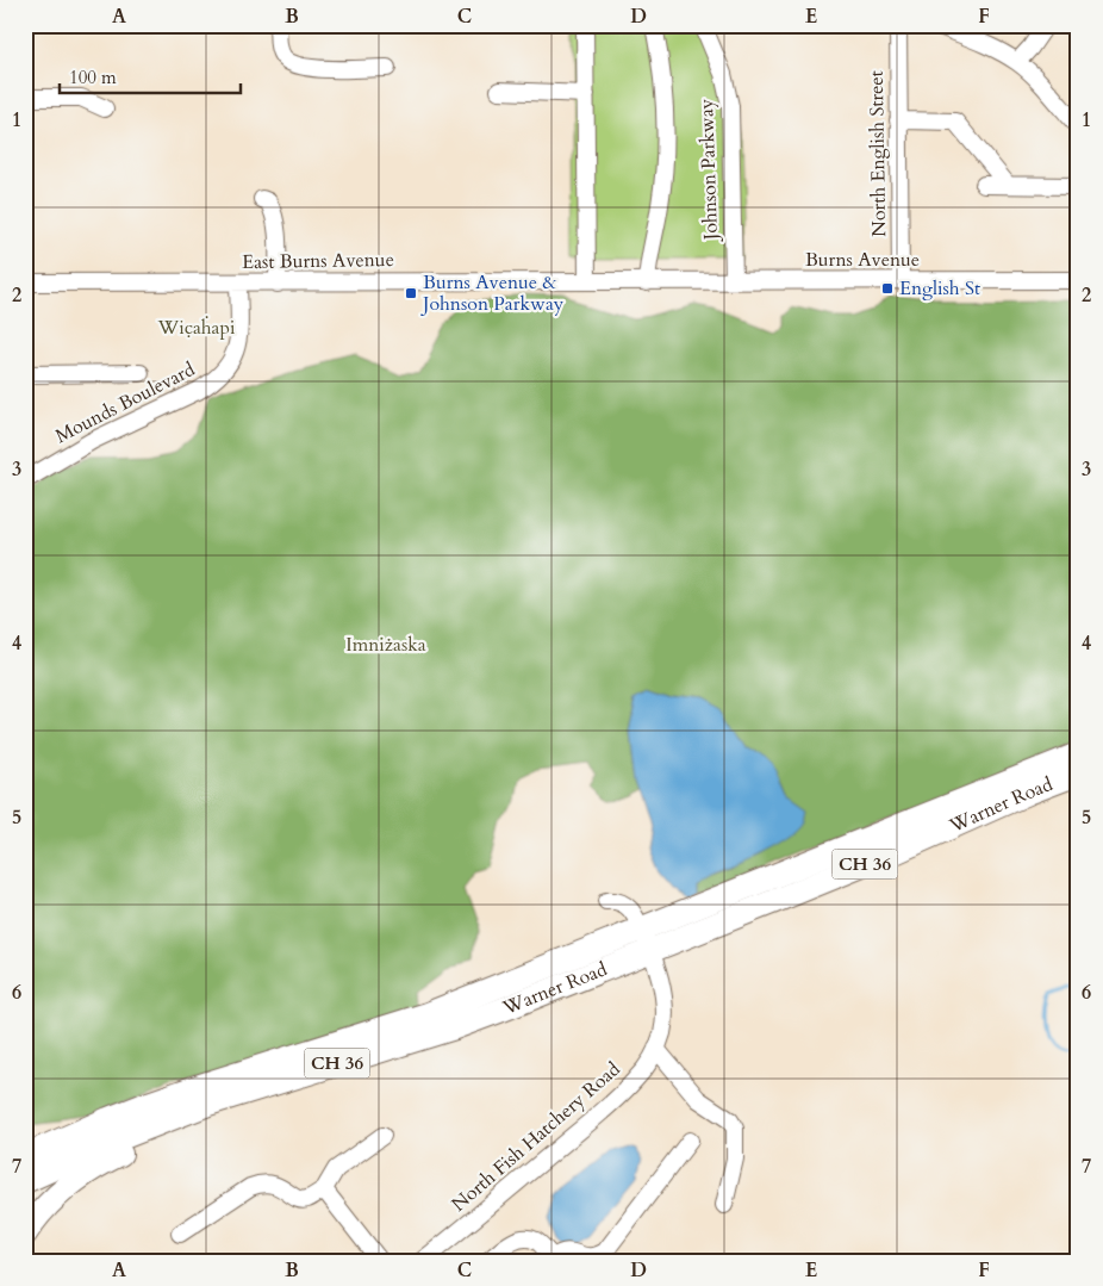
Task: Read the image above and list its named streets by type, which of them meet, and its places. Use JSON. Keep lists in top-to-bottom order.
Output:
{
  "streets": {
    "highway": ["Warner Road", "CH 36"],
    "street": [
      "North English Street",
      "Johnson Parkway",
      "Burns Avenue",
      "East Burns Avenue",
      "Mounds Boulevard",
      "North Fish Hatchery Road"
    ]
  },
  "crossings": [
    ["North English Street", "Burns Avenue"],
    ["Johnson Parkway", "Burns Avenue"],
    ["Burns Avenue", "East Burns Avenue"],
    ["East Burns Avenue", "Mounds Boulevard"],
    ["Warner Road", "North Fish Hatchery Road"]
  ],
  "parks": ["Wic̣aḣapi", "Imniżaska"],
  "places": {
    "transit": ["English St", "Burns Avenue & Johnson Parkway"]
  },
  "scale_bar": "100 m",
  "grid": {
    "columns": [
      "A",
      "B",
      "C",
      "D",
      "E",
      "F"
    ],
    "rows": [
      "1",
      "2",
      "3",
      "4",
      "5",
      "6",
      "7"
    ]
  }
}
